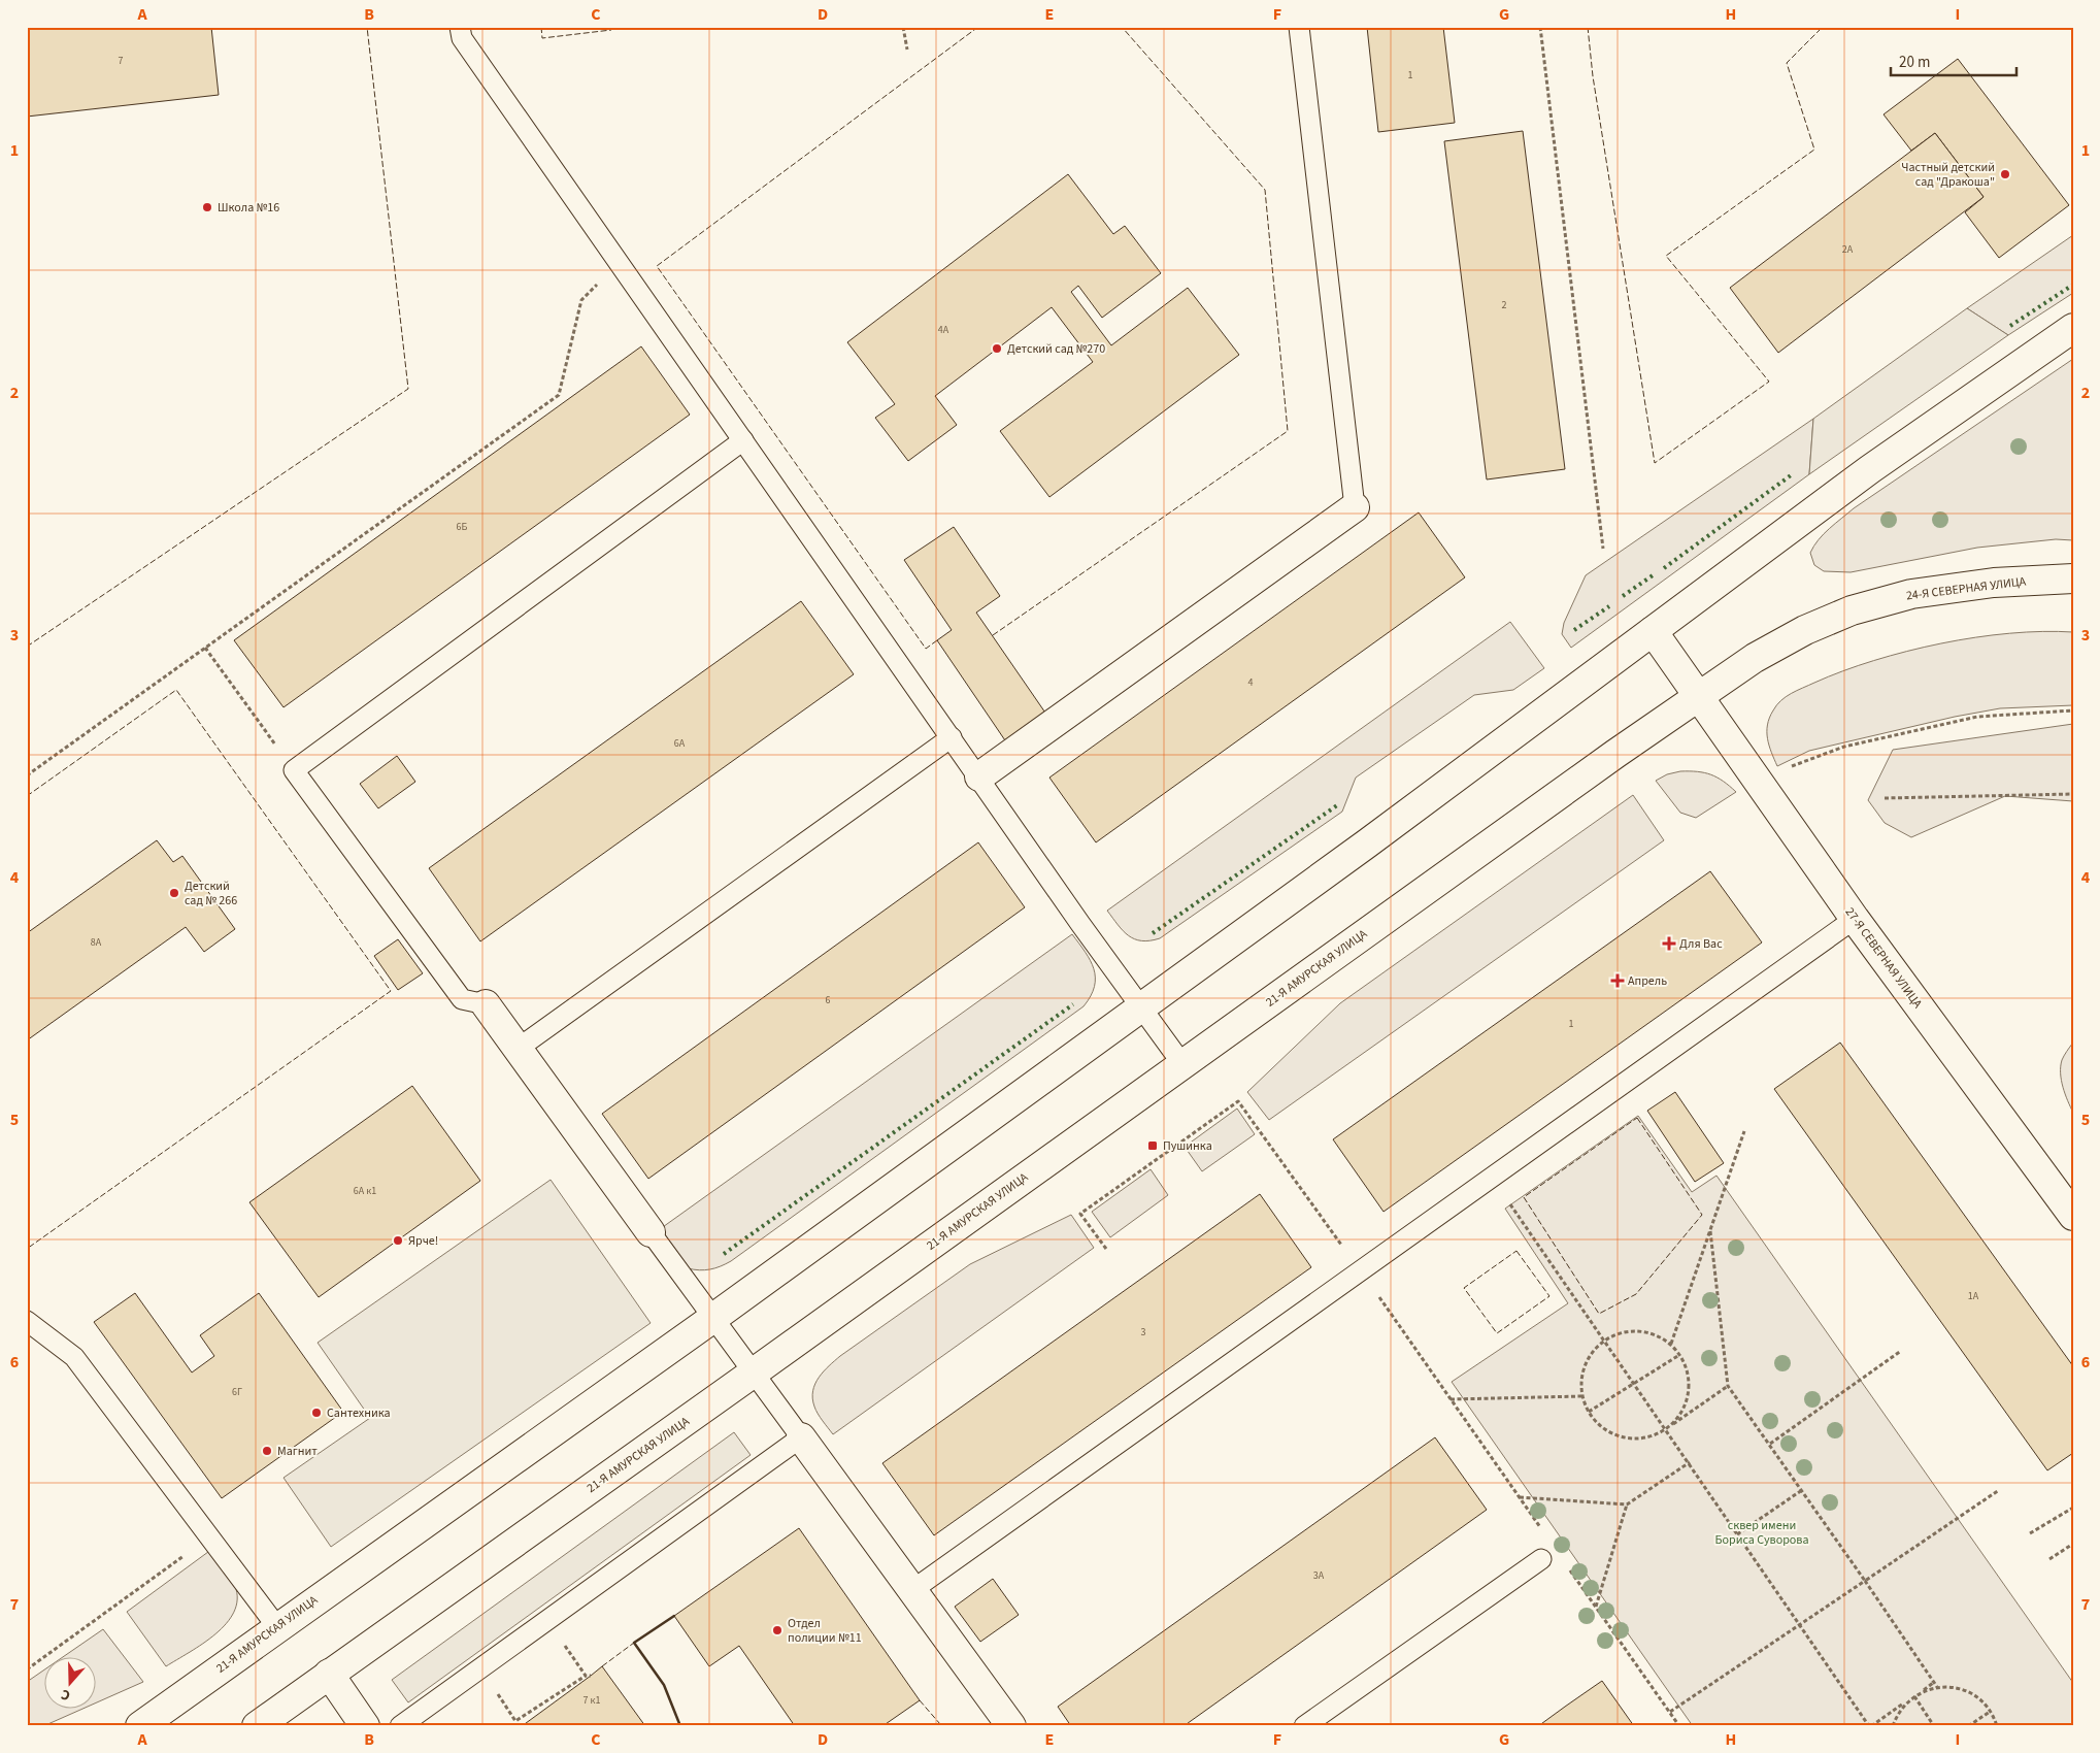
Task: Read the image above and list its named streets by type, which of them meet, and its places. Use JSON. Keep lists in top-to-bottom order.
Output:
{
  "streets": {
    "main road": ["24-Я СЕВЕРНАЯ УЛИЦА", "27-Я СЕВЕРНАЯ УЛИЦА", "21-Я АМУРСКАЯ УЛИЦА"]
  },
  "crossings": [
    ["24-Я СЕВЕРНАЯ УЛИЦА", "27-Я СЕВЕРНАЯ УЛИЦА"],
    ["24-Я СЕВЕРНАЯ УЛИЦА", "21-Я АМУРСКАЯ УЛИЦА"],
    ["27-Я СЕВЕРНАЯ УЛИЦА", "21-Я АМУРСКАЯ УЛИЦА"]
  ],
  "parks": ["сквер имени Бориса Суворова"],
  "places": {
    "other": [
      "Частный детский сад \"Дракоша\"",
      "Школа №16",
      "Детский сад №270",
      "Детский сад № 266",
      "Ярче!",
      "Сантехника",
      "Магнит",
      "Отдел полиции №11"
    ],
    "health": ["Для Вас", "Апрель"],
    "transit": ["Пушинка"]
  },
  "house_numbers": [
    "7",
    "1",
    "2А",
    "2",
    "4А",
    "6Б",
    "4",
    "6А",
    "8А",
    "6",
    "1",
    "6А к1",
    "1А",
    "3",
    "6Г",
    "3А",
    "7 к1"
  ],
  "scale_bar": "20 m",
  "north": "bottom",
  "grid": {
    "columns": [
      "A",
      "B",
      "C",
      "D",
      "E",
      "F",
      "G",
      "H",
      "I"
    ],
    "rows": [
      "1",
      "2",
      "3",
      "4",
      "5",
      "6",
      "7"
    ]
  }
}
